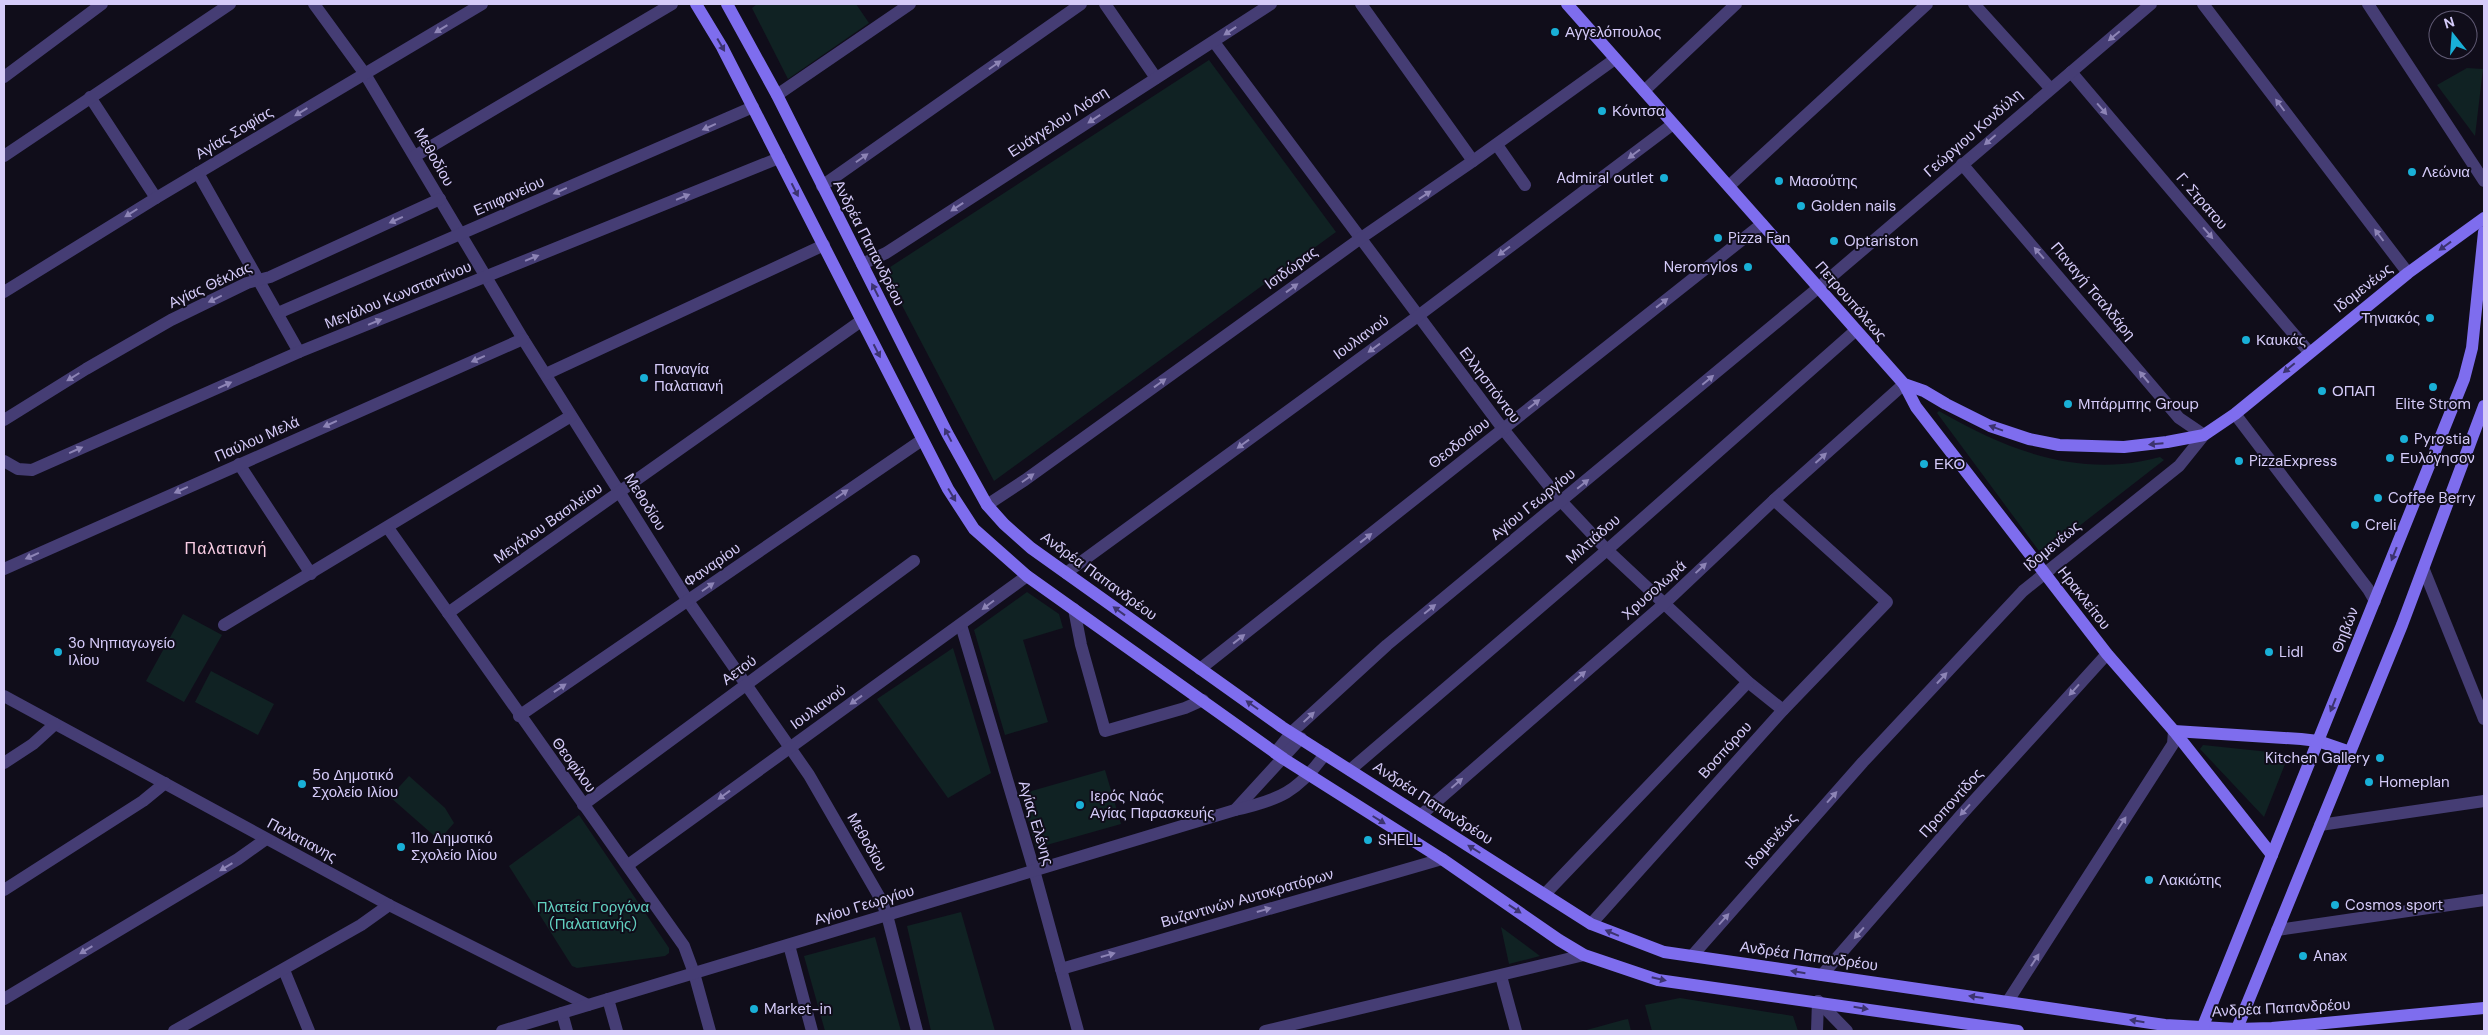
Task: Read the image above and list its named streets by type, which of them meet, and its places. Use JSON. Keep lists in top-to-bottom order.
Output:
{
  "streets": {
    "main road": [
      "Ανδρέα Παπανδρέου",
      "Ιδομενέως",
      "Πετρουπόλεως",
      "Ηρακλείτου",
      "Θηβών"
    ],
    "street": [
      "Ευάγγελου Λιόση",
      "Αγίας Σοφίας",
      "Γεώργιου Κονδύλη",
      "Μεθοδίου",
      "Επιφανείου",
      "Γ. Στρατου",
      "Ισιδώρας",
      "Αγίας Θέκλας",
      "Παναγή Τσαλδάρη",
      "Μεγάλου Κωνσταντίνου",
      "Ιουλιανού",
      "Ελλησπόντου",
      "Παύλου Μελά",
      "Θεοδοσίου",
      "Αγίου Γεωργίου",
      "Μεγάλου Βασιλείου",
      "Μιλτιάδου",
      "Φαναρίου",
      "Χρυσολωρά",
      "Αετού",
      "Βοσπόρου",
      "Θεοφίλου",
      "Προποντίδος",
      "Αγίας Ελένης",
      "Παλατιανης",
      "Βυζαντινών Αυτοκρατόρων"
    ]
  },
  "crossings": [
    ["Ευάγγελου Λιόση", "Ανδρέα Παπανδρέου"],
    ["Ευάγγελου Λιόση", "Ελλησπόντου"],
    ["Αγίας Σοφίας", "Μεθοδίου"],
    ["Γεώργιου Κονδύλη", "Γ. Στρατου"],
    ["Γεώργιου Κονδύλη", "Παναγή Τσαλδάρη"],
    ["Γεώργιου Κονδύλη", "Πετρουπόλεως"],
    ["Γεώργιου Κονδύλη", "Αγίου Γεωργίου"],
    ["Μεθοδίου", "Επιφανείου"],
    ["Μεθοδίου", "Αγίας Θέκλας"],
    ["Μεθοδίου", "Μεγάλου Κωνσταντίνου"],
    ["Μεθοδίου", "Ιουλιανού"],
    ["Μεθοδίου", "Παύλου Μελά"],
    ["Μεθοδίου", "Αγίου Γεωργίου"],
    ["Μεθοδίου", "Μεγάλου Βασιλείου"],
    ["Μεθοδίου", "Φαναρίου"],
    ["Μεθοδίου", "Αετού"],
    ["Γ. Στρατου", "Ιδομενέως"],
    ["Ανδρέα Παπανδρέου", "Ισιδώρας"],
    ["Ανδρέα Παπανδρέου", "Ιδομενέως"],
    ["Ανδρέα Παπανδρέου", "Ιουλιανού"],
    ["Ανδρέα Παπανδρέου", "Θεοδοσίου"],
    ["Ανδρέα Παπανδρέου", "Αγίου Γεωργίου"],
    ["Ανδρέα Παπανδρέου", "Μιλτιάδου"],
    ["Ανδρέα Παπανδρέου", "Χρυσολωρά"],
    ["Ανδρέα Παπανδρέου", "Θηβών"],
    ["Ανδρέα Παπανδρέου", "Βοσπόρου"],
    ["Ανδρέα Παπανδρέου", "Προποντίδος"],
    ["Ισιδώρας", "Πετρουπόλεως"],
    ["Ισιδώρας", "Ελλησπόντου"],
    ["Ιδομενέως", "Παναγή Τσαλδάρη"],
    ["Ιδομενέως", "Πετρουπόλεως"],
    ["Ιδομενέως", "Ηρακλείτου"],
    ["Παναγή Τσαλδάρη", "Πετρουπόλεως"],
    ["Πετρουπόλεως", "Ιουλιανού"],
    ["Πετρουπόλεως", "Θεοδοσίου"],
    ["Πετρουπόλεως", "Αγίου Γεωργίου"],
    ["Πετρουπόλεως", "Μιλτιάδου"],
    ["Πετρουπόλεως", "Χρυσολωρά"],
    ["Πετρουπόλεως", "Ηρακλείτου"],
    ["Ιουλιανού", "Ελλησπόντου"],
    ["Ιουλιανού", "Θεοφίλου"],
    ["Ιουλιανού", "Αγίας Ελένης"],
    ["Ελλησπόντου", "Θεοδοσίου"],
    ["Ελλησπόντου", "Αγίου Γεωργίου"],
    ["Ελλησπόντου", "Μιλτιάδου"],
    ["Ελλησπόντου", "Χρυσολωρά"],
    ["Ελλησπόντου", "Βοσπόρου"],
    ["Αγίου Γεωργίου", "Θεοφίλου"],
    ["Αγίου Γεωργίου", "Αγίας Ελένης"],
    ["Αγίου Γεωργίου", "Παλατιανης"],
    ["Μεγάλου Βασιλείου", "Θεοφίλου"],
    ["Φαναρίου", "Θεοφίλου"],
    ["Χρυσολωρά", "Ηρακλείτου"],
    ["Χρυσολωρά", "Βοσπόρου"],
    ["Ηρακλείτου", "Θηβών"],
    ["Ηρακλείτου", "Προποντίδος"],
    ["Αετού", "Θεοφίλου"],
    ["Αγίας Ελένης", "Βυζαντινών Αυτοκρατόρων"]
  ],
  "one_way": [
    "Αγίας Σοφίας",
    "Γεώργιου Κονδύλη",
    "Γ. Στρατου",
    "Ισιδώρας",
    "Αγίας Θέκλας",
    "Παναγή Τσαλδάρη",
    "Πετρουπόλεως",
    "Ιουλιανού",
    "Παύλου Μελά",
    "Θεοδοσίου",
    "Αγίου Γεωργίου",
    "Φαναρίου",
    "Χρυσολωρά",
    "Προποντίδος",
    "Βυζαντινών Αυτοκρατόρων"
  ],
  "districts": ["Παλατιανή"],
  "parks": ["Πλατεία Γοργόνα (Παλατιανής)"],
  "places": [
    "Αγγελόπουλος",
    "Κόνιτσα",
    "Λεώνια",
    "Admiral outlet",
    "Μασούτης",
    "Golden nails",
    "Pizza Fan",
    "Optariston",
    "Neromylos",
    "Τηνιακός",
    "Καυκάς",
    "Παναγία Παλατιανή",
    "Elite Strom",
    "ΟΠΑΠ",
    "Μπάρμπης Group",
    "Pyrostia",
    "Ευλόγησον",
    "PizzaExpress",
    "ΕΚΟ",
    "Coffee Berry",
    "Creli",
    "3ο Νηπιαγωγείο Ιλίου",
    "Lidl",
    "Kitchen Gallery",
    "Homeplan",
    "5ο Δημοτικό Σχολείο Ιλίου",
    "Ιερός Ναός Αγίας Παρασκευής",
    "SHELL",
    "11ο Δημοτικό Σχολείο Ιλίου",
    "Λακιώτης",
    "Cosmos sport",
    "Anax",
    "Market-in"
  ],
  "north": "top"
}
